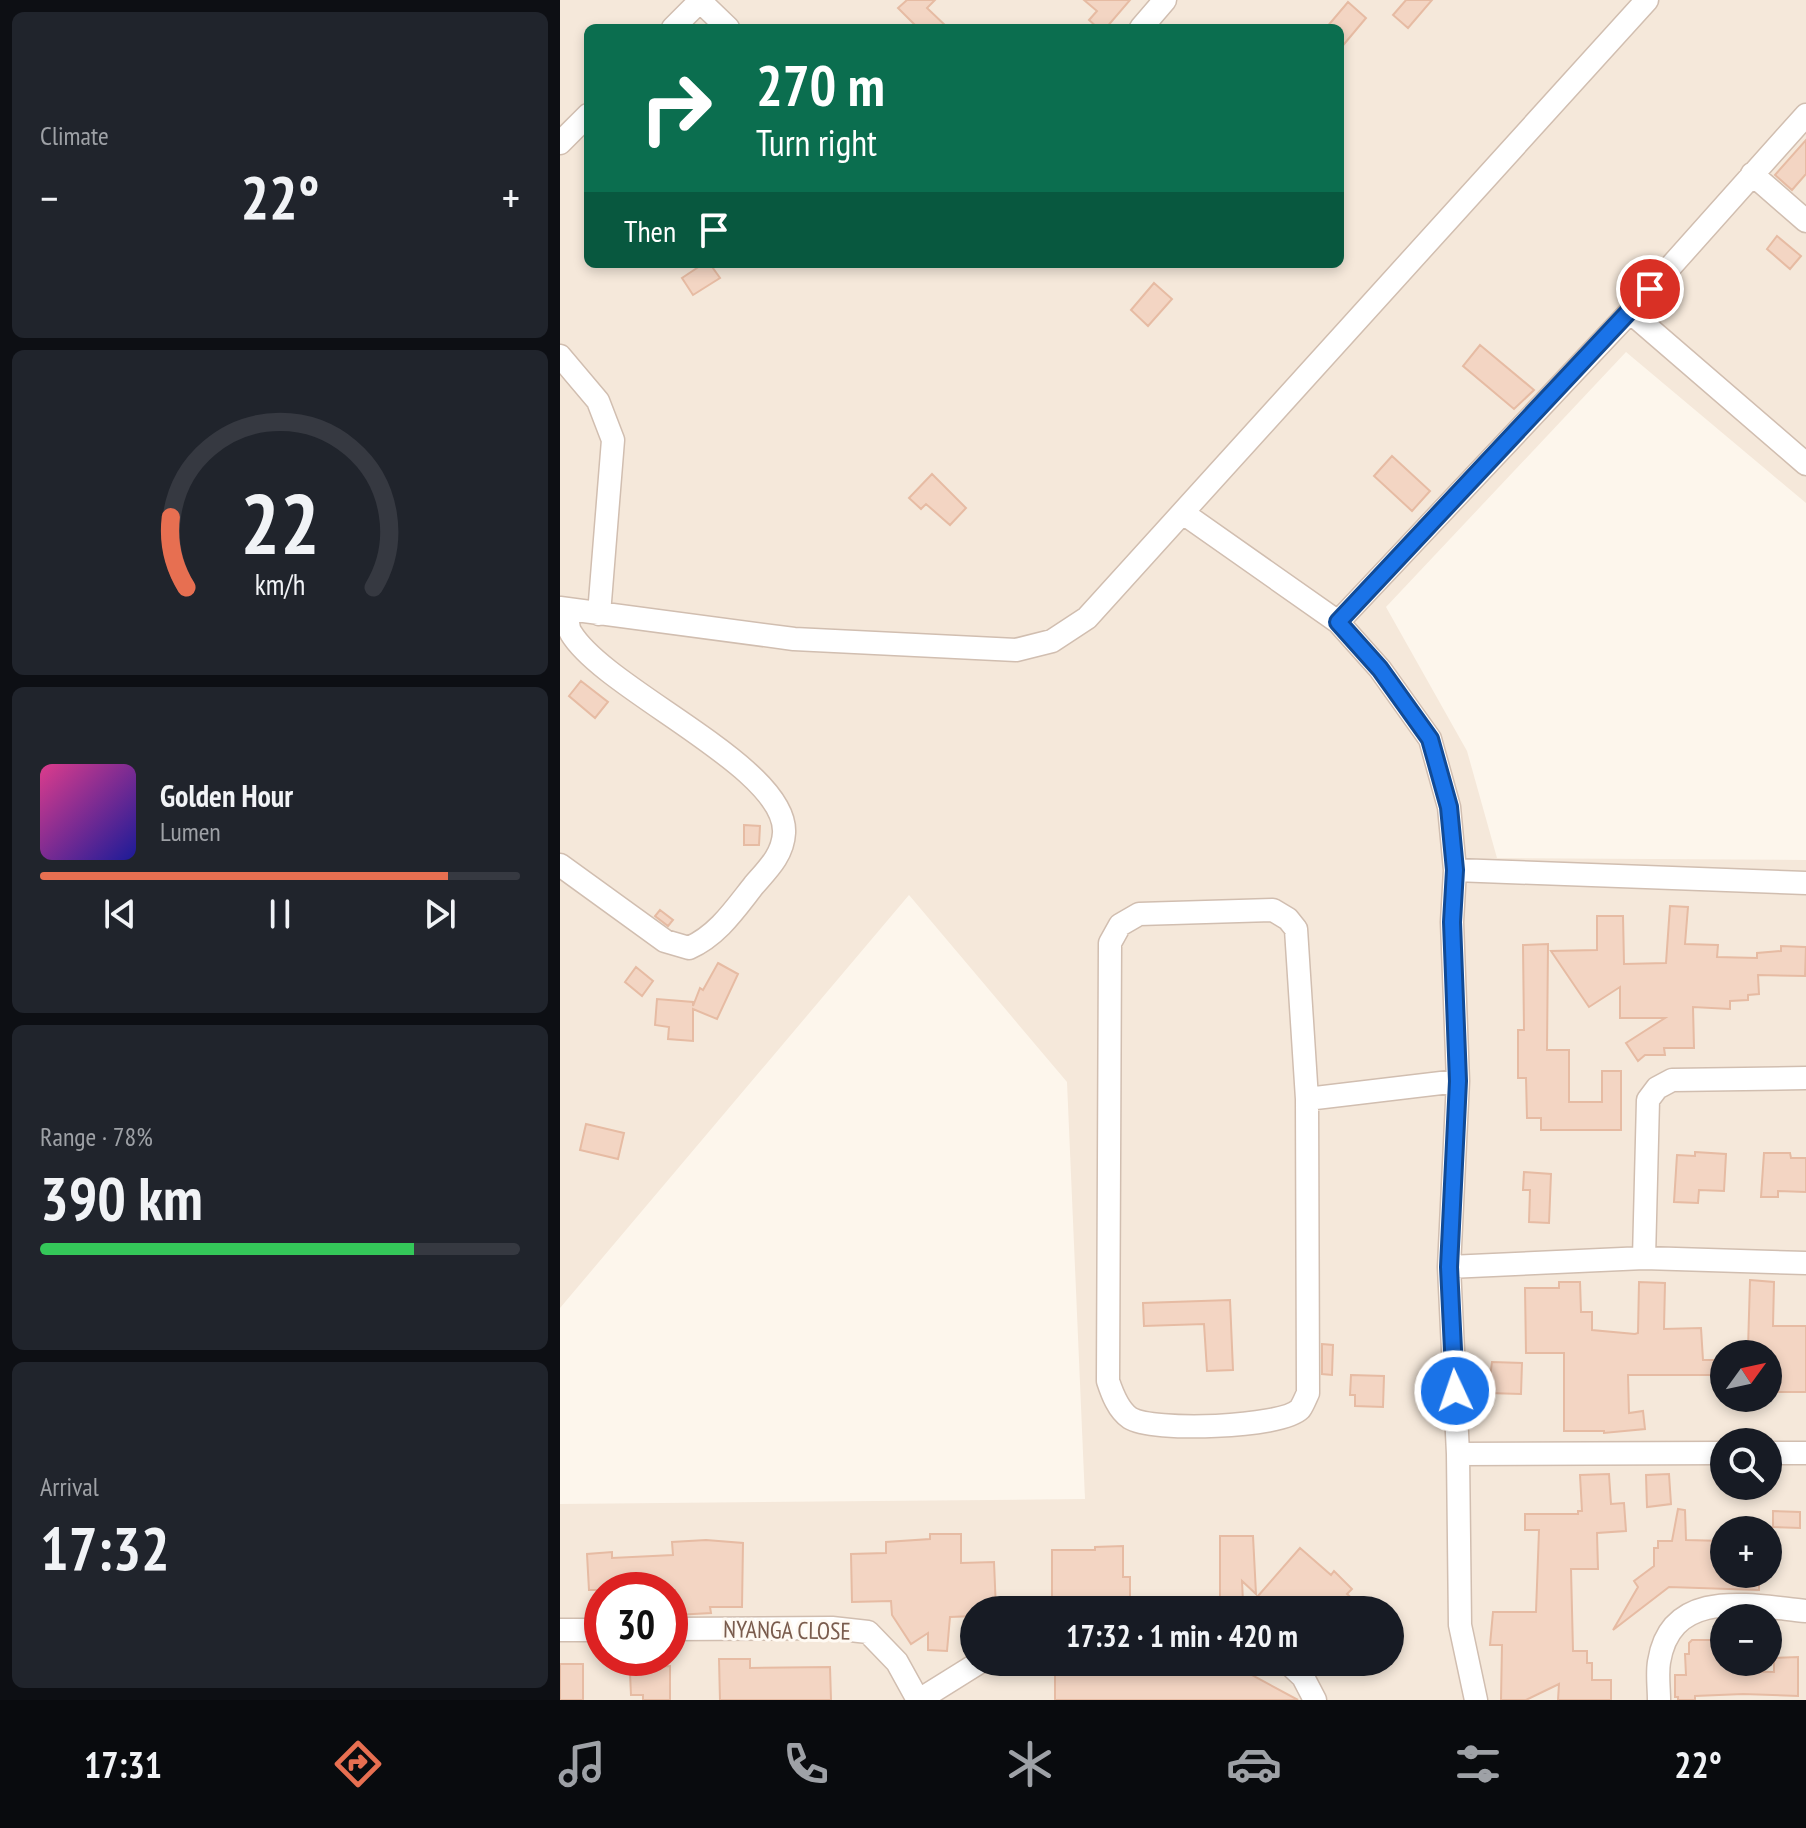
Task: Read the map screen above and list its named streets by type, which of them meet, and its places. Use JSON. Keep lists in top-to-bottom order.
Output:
{
  "streets": {
    "street": ["NYANGA CLOSE"]
  },
  "north": "top right",
  "page": {
    "tile": [
      "Climate",
      ["Range · 78%", "390 km"],
      ["Arrival", "17:32"]
    ],
    "turn": ["270 m", "Turn right"],
    "heat": ["−", "22°", "+"],
    "then": "Then",
    "song": ["Golden Hour", "Lumen"],
    "map_buttons": ["+", "−"],
    "limit": "30",
    "trip": "17:32 · 1 min · 420 m",
    "tabs": ["17:31", "22°"],
    "gauge": ["22", "km/h"]
  }
}
